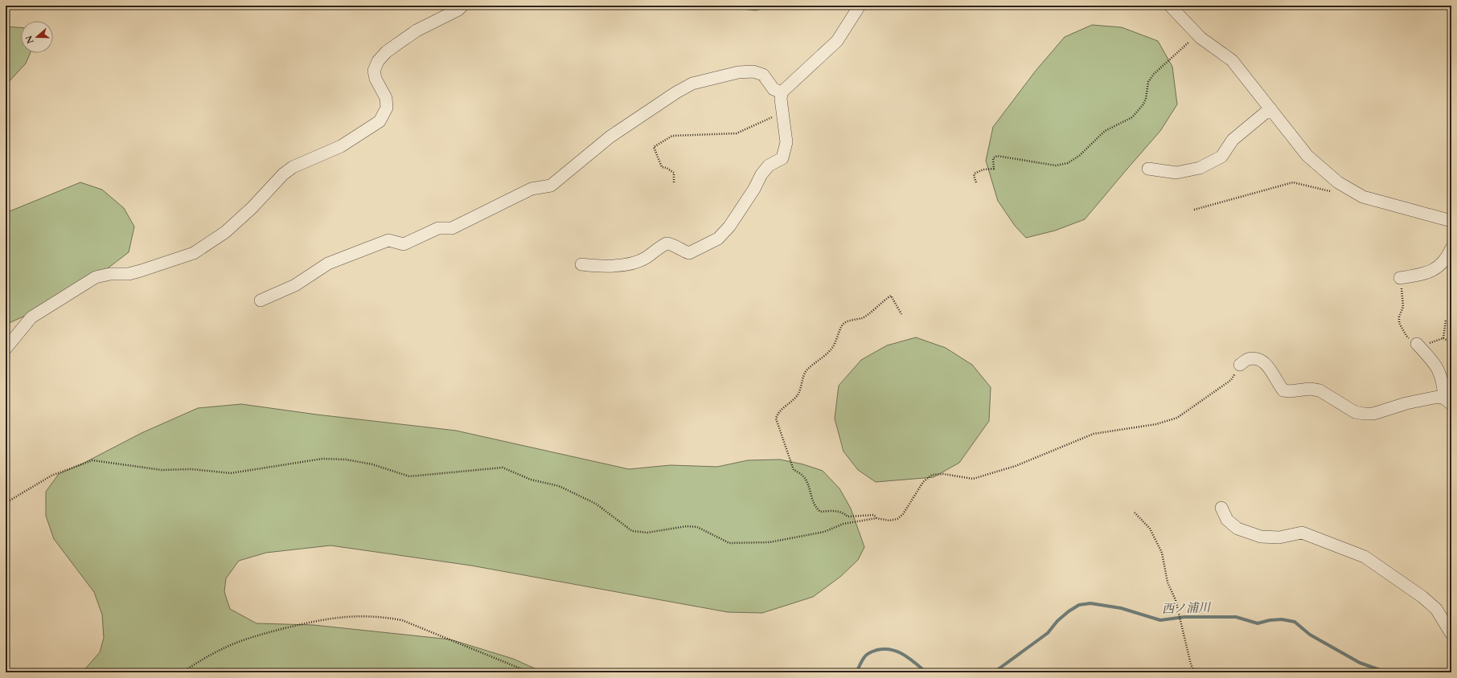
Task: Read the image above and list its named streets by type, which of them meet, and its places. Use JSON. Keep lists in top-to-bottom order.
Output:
{
  "water": ["西ノ浦川"],
  "north": "left"
}
